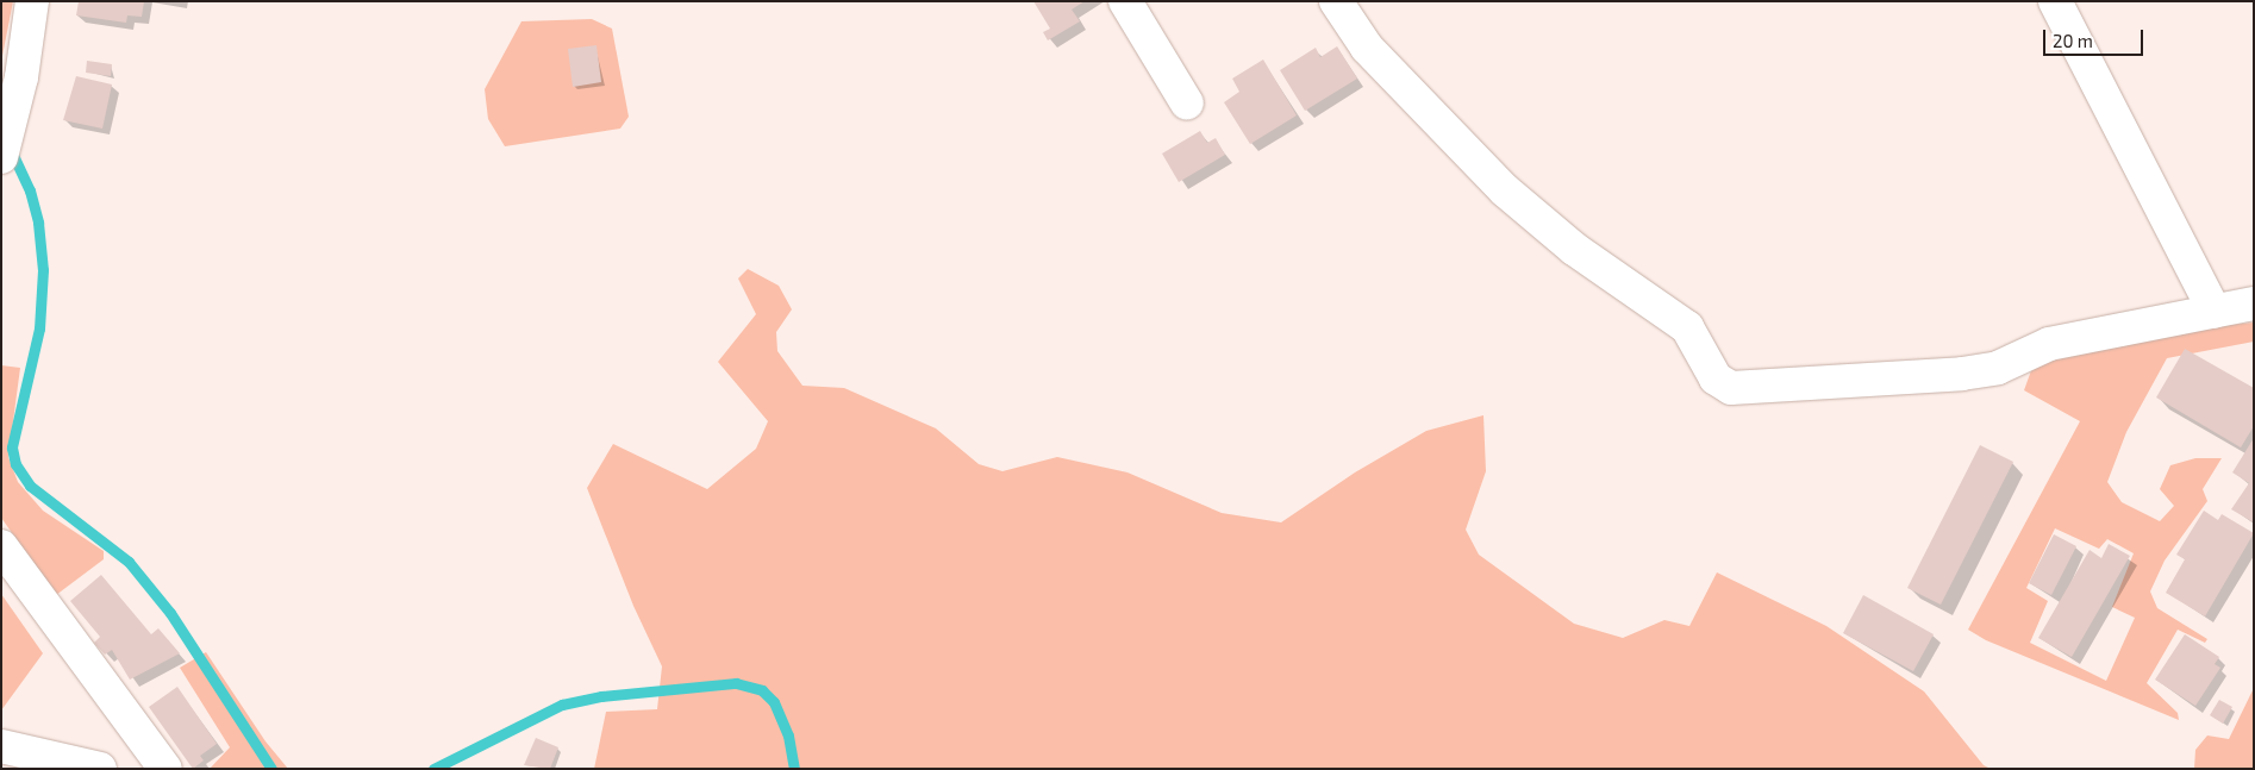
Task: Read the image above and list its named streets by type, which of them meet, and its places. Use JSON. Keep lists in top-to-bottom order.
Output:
{
  "scale_bar": "20 m"
}
